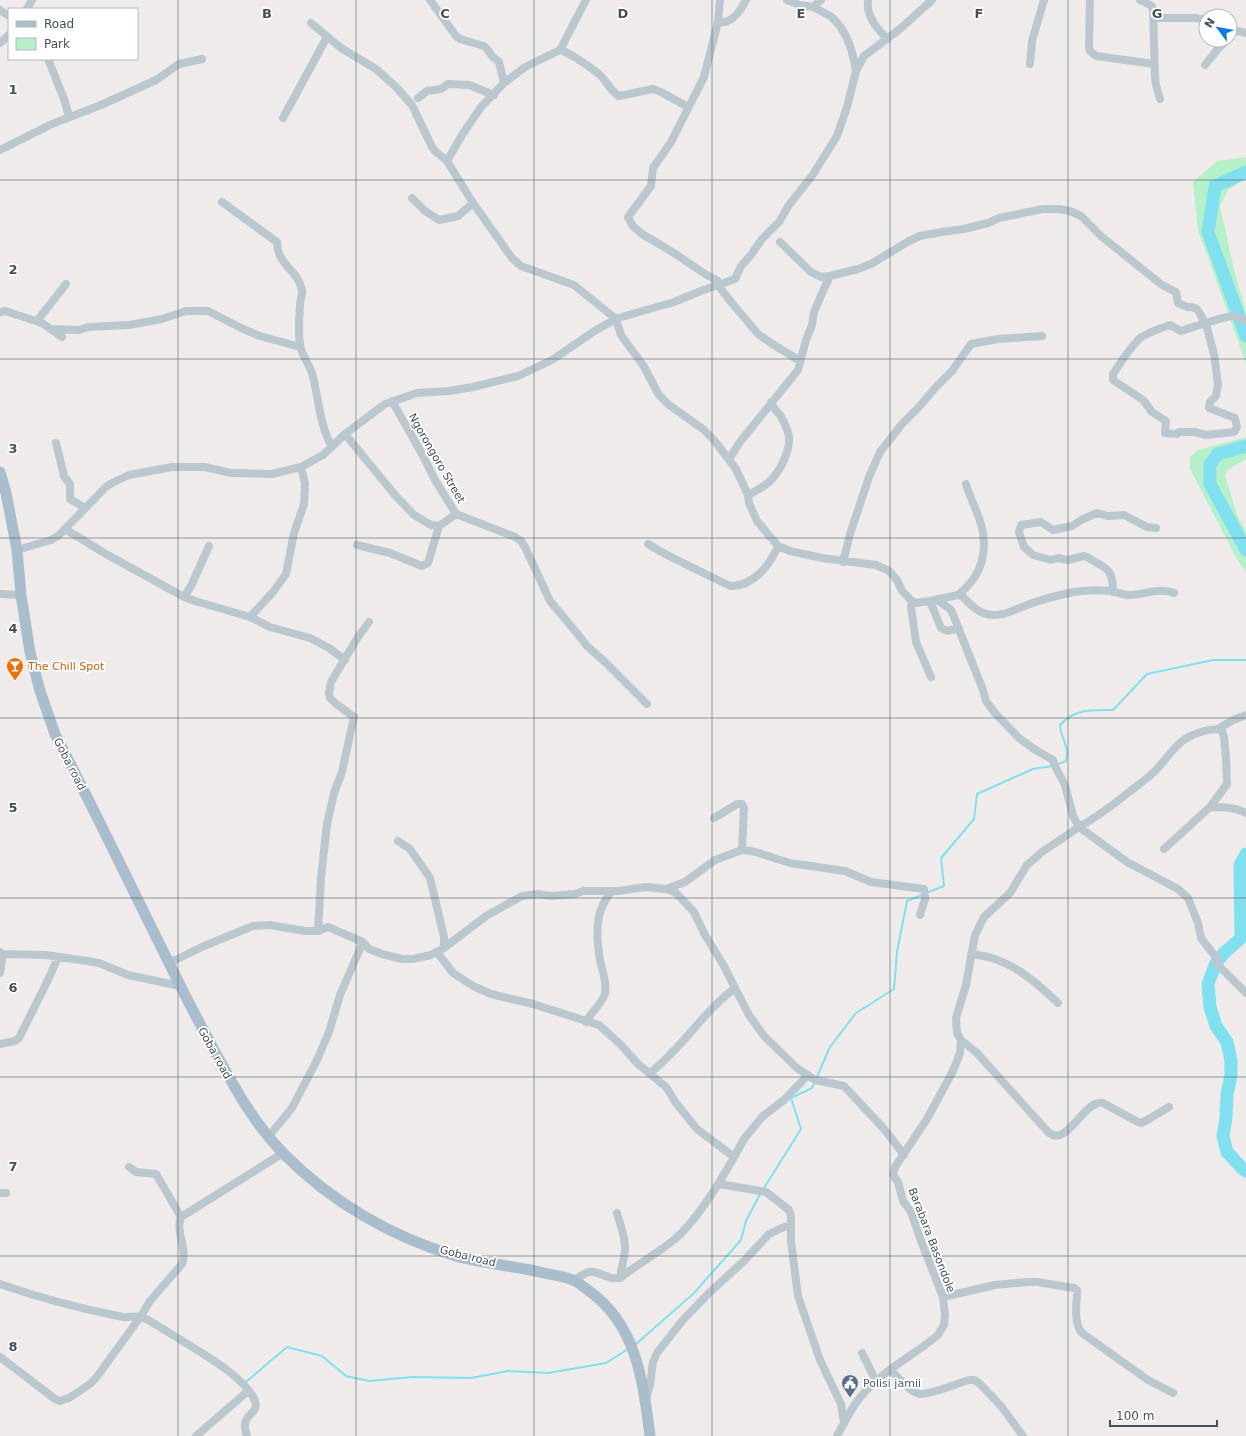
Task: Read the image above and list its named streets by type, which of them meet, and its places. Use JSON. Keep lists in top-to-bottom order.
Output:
{
  "streets": {
    "main road": ["Goba road"],
    "street": ["Ngorongoro Street", "Barabara Basondole"]
  },
  "places": {
    "bar": ["The Chill Spot"],
    "public building": ["Polisi jamii"]
  },
  "legend": ["Road", "Park"],
  "scale_bar": "100 m",
  "north": "top left",
  "grid": {
    "columns": [
      "B",
      "C",
      "D",
      "E",
      "F",
      "G"
    ],
    "rows": [
      "1",
      "2",
      "3",
      "4",
      "5",
      "6",
      "7",
      "8"
    ]
  }
}
